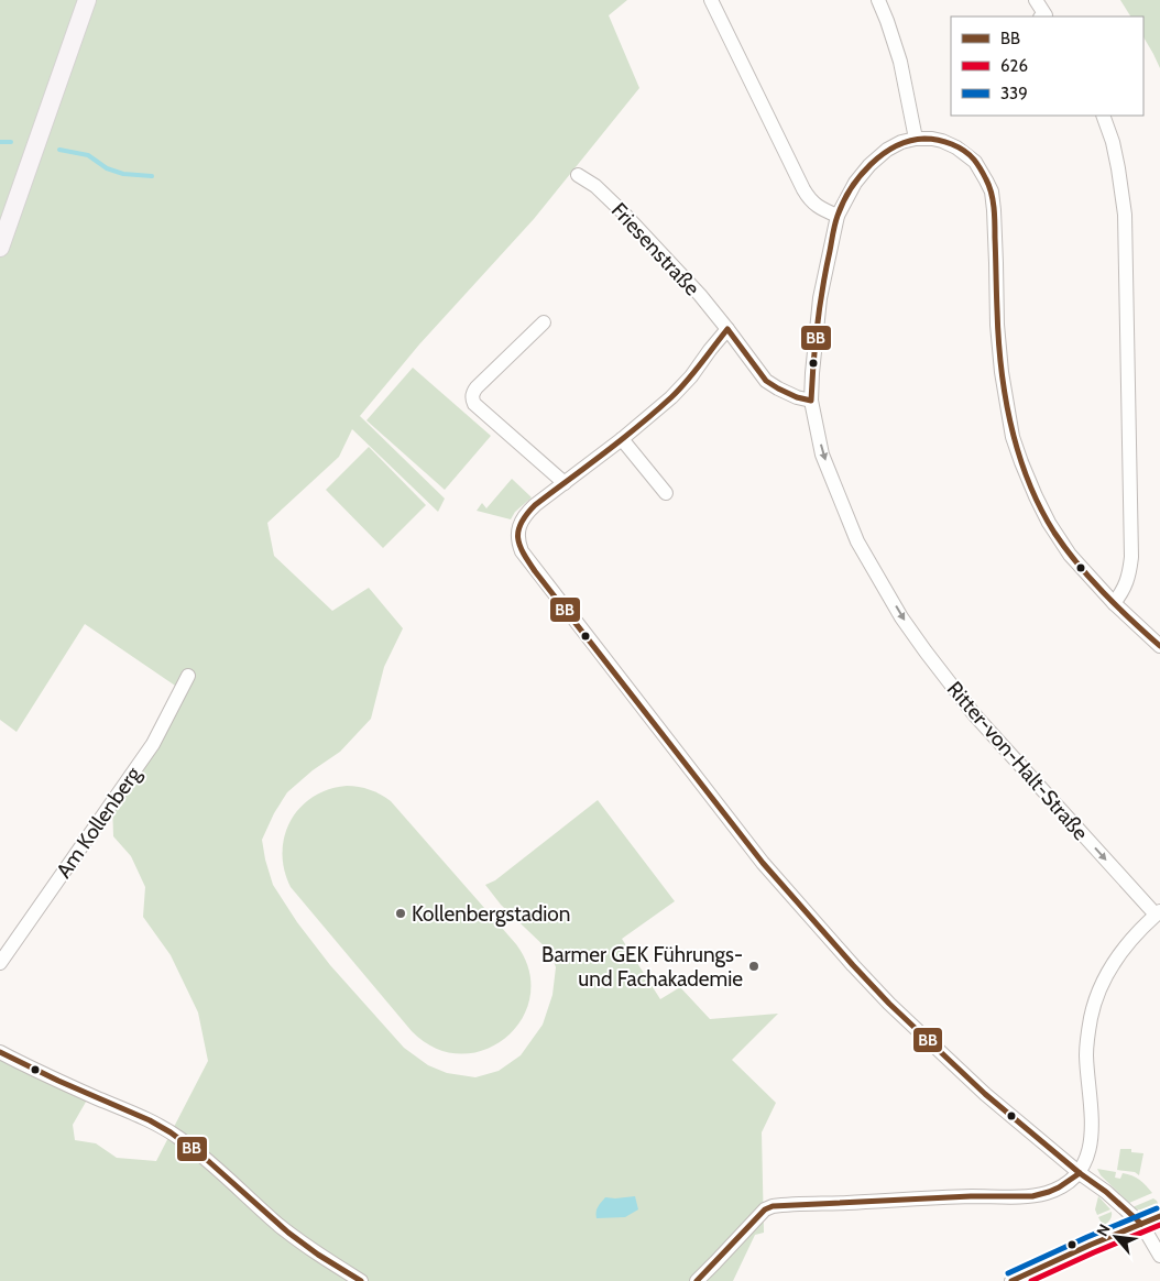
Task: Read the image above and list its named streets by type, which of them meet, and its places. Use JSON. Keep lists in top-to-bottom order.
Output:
{
  "streets": {
    "street": ["Friesenstraße", "Ritter-von-Halt-Straße", "Am Kollenberg"]
  },
  "crossings": [
    ["Friesenstraße", "Ritter-von-Halt-Straße"]
  ],
  "one_way": ["Ritter-von-Halt-Straße"],
  "places": ["Kollenbergstadion", "Barmer GEK Führungs- und Fachakademie"],
  "lines": ["transit line BB", "transit line 339", "transit line 626"],
  "legend": ["BB", "626", "339"],
  "north": "top left"
}
